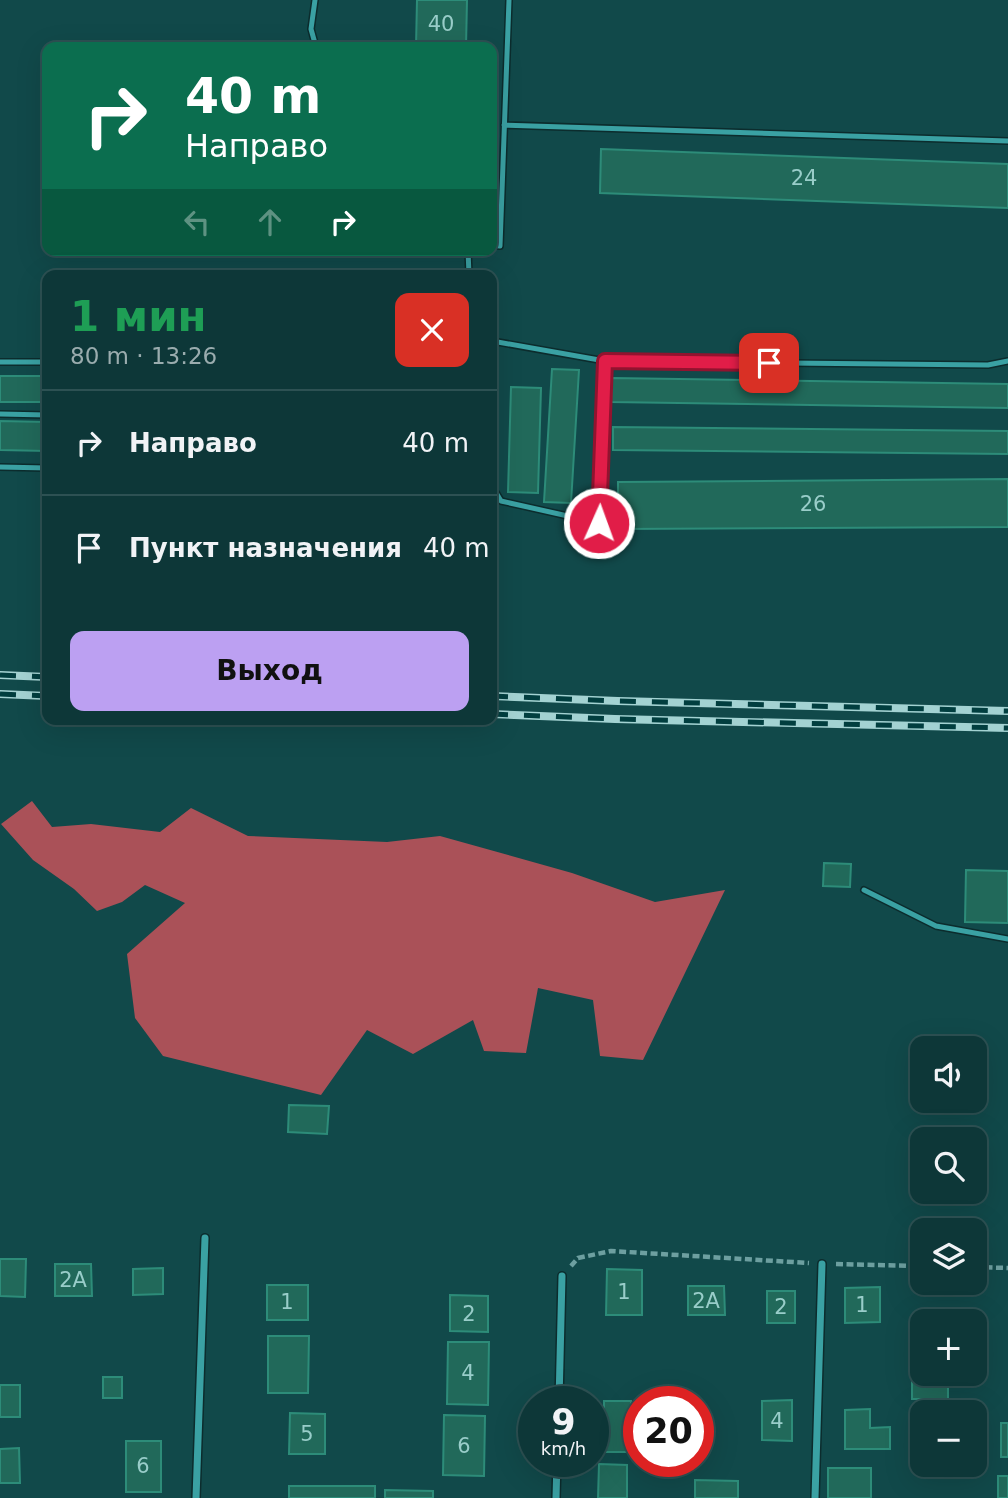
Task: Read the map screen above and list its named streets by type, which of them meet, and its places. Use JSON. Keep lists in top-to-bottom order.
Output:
{
  "house_numbers": [
    "40",
    "24",
    "26",
    "2А",
    "1",
    "2А",
    "1",
    "1",
    "2",
    "2",
    "4",
    "4",
    "5",
    "6",
    "6"
  ],
  "page": {
    "turn": ["40 m", "Направо"],
    "heading": ["1 мин", "80 m · 13:26"],
    "list": [
      {
        "name": "Направо",
        "value": "40 m"
      },
      {
        "name": "Пункт назначения",
        "value": "40 m"
      }
    ],
    "buttons": "Выход",
    "map_buttons": ["+", "−"],
    "speed": "9 km/h",
    "limit": "20"
  }
}
